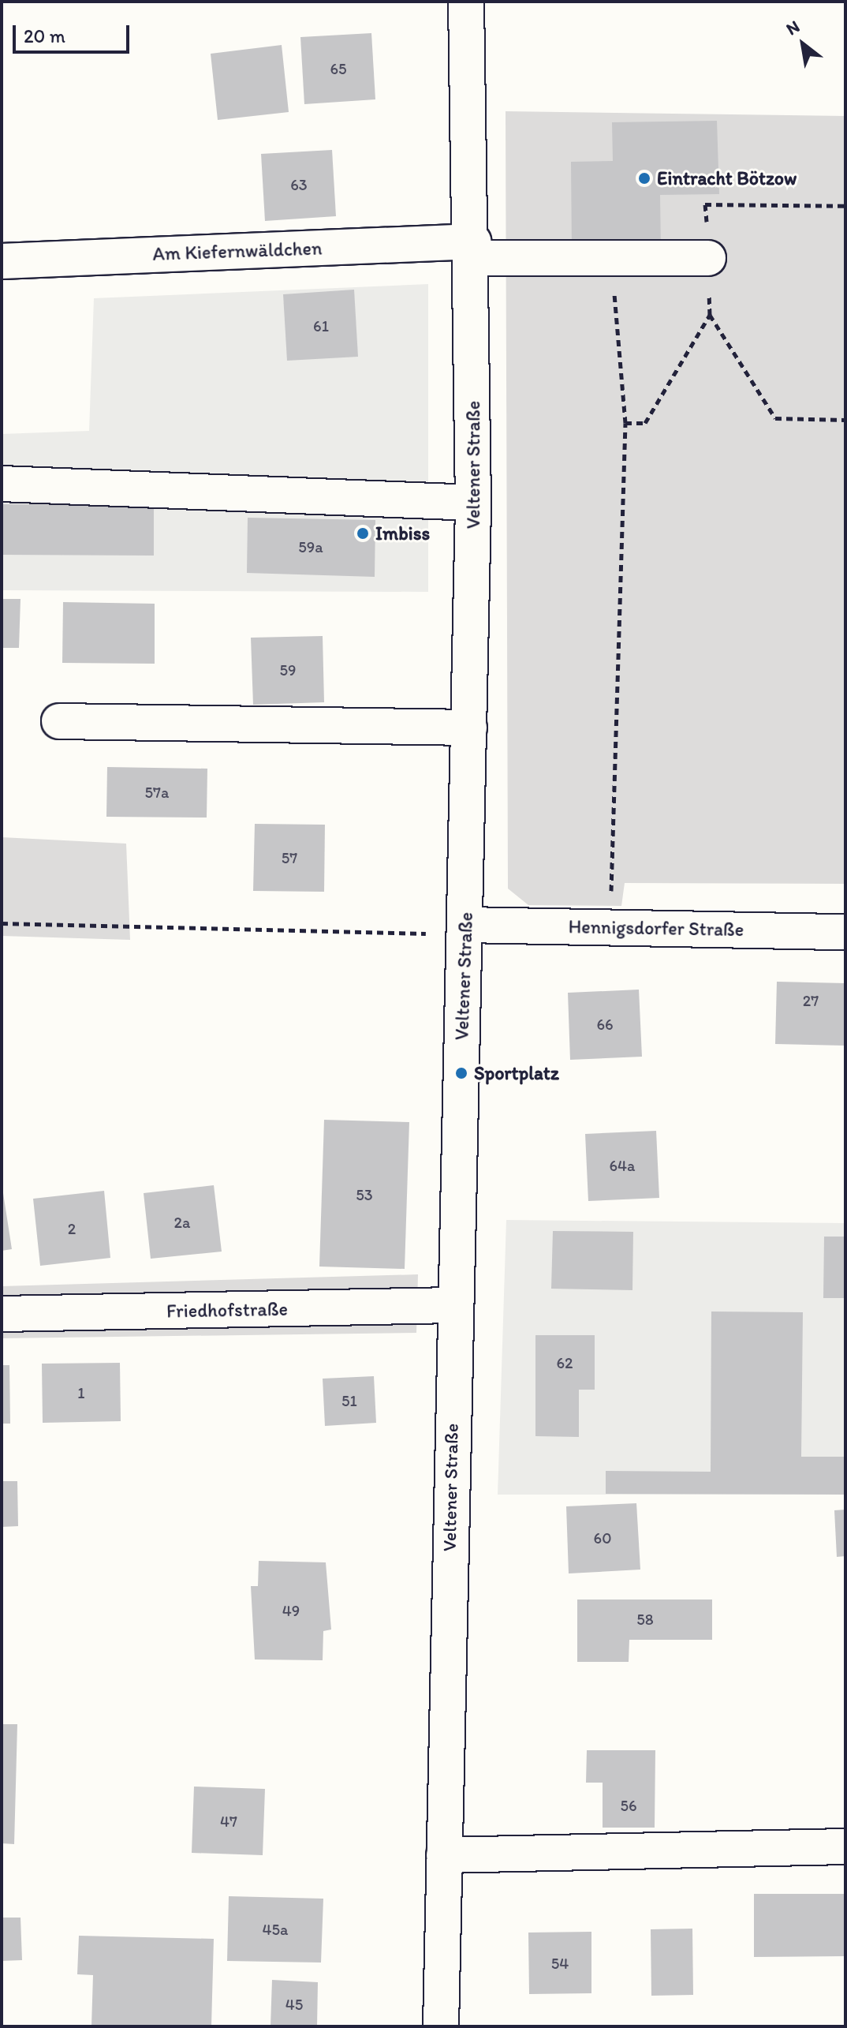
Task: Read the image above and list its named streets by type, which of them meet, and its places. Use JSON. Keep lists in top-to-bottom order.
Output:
{
  "streets": {
    "main road": [
      "Am Kiefernwäldchen",
      "Veltener Straße",
      "Hennigsdorfer Straße",
      "Friedhofstraße"
    ]
  },
  "crossings": [
    ["Am Kiefernwäldchen", "Veltener Straße"],
    ["Veltener Straße", "Hennigsdorfer Straße"],
    ["Veltener Straße", "Friedhofstraße"]
  ],
  "places": ["Eintracht Bötzow", "Imbiss", "Sportplatz"],
  "house_numbers": [
    "65",
    "63",
    "61",
    "59a",
    "59",
    "57a",
    "57",
    "27",
    "66",
    "64a",
    "53",
    "2a",
    "2",
    "62",
    "1",
    "51",
    "60",
    "49",
    "58",
    "56",
    "47",
    "45a",
    "54",
    "45"
  ],
  "scale_bar": "20 m",
  "north": "top left"
}
